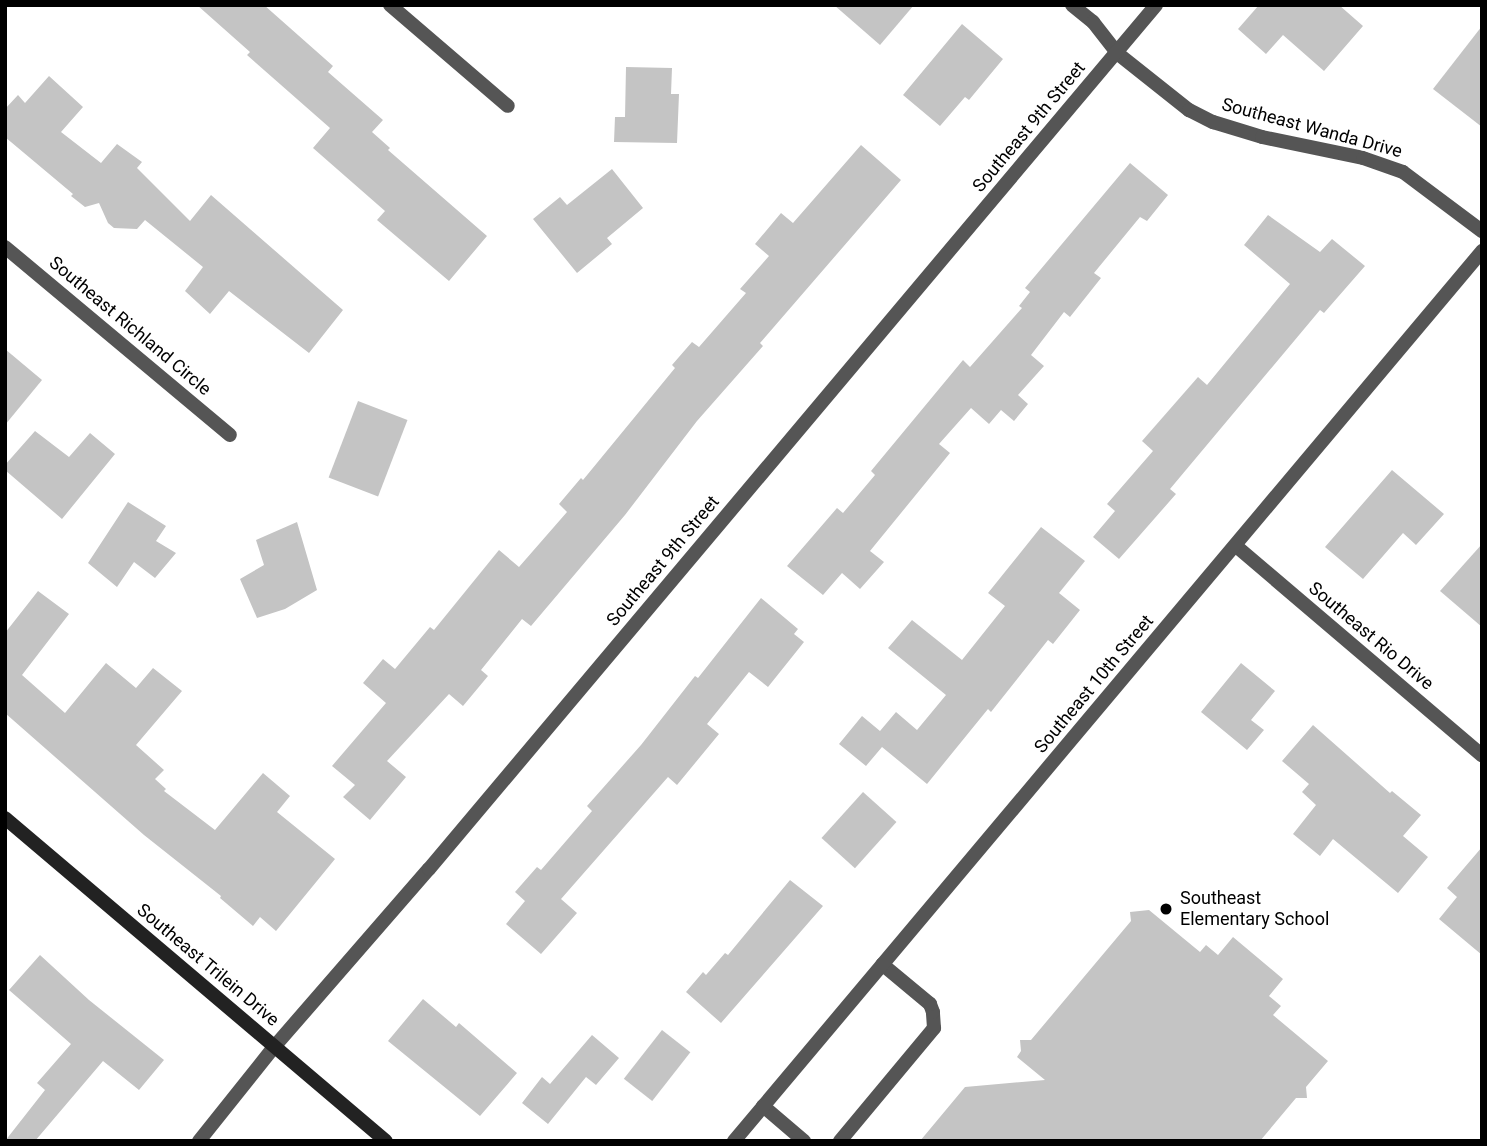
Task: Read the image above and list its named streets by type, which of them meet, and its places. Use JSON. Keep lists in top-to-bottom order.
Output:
{
  "streets": {
    "street": [
      "Southeast 9th Street",
      "Southeast Wanda Drive",
      "Southeast Richland Circle",
      "Southeast Rio Drive",
      "Southeast 10th Street",
      "Southeast Trilein Drive"
    ]
  },
  "crossings": [
    ["Southeast 9th Street", "Southeast Wanda Drive"],
    ["Southeast 9th Street", "Southeast Trilein Drive"],
    ["Southeast Rio Drive", "Southeast 10th Street"]
  ],
  "places": ["Southeast Elementary School"]
}
